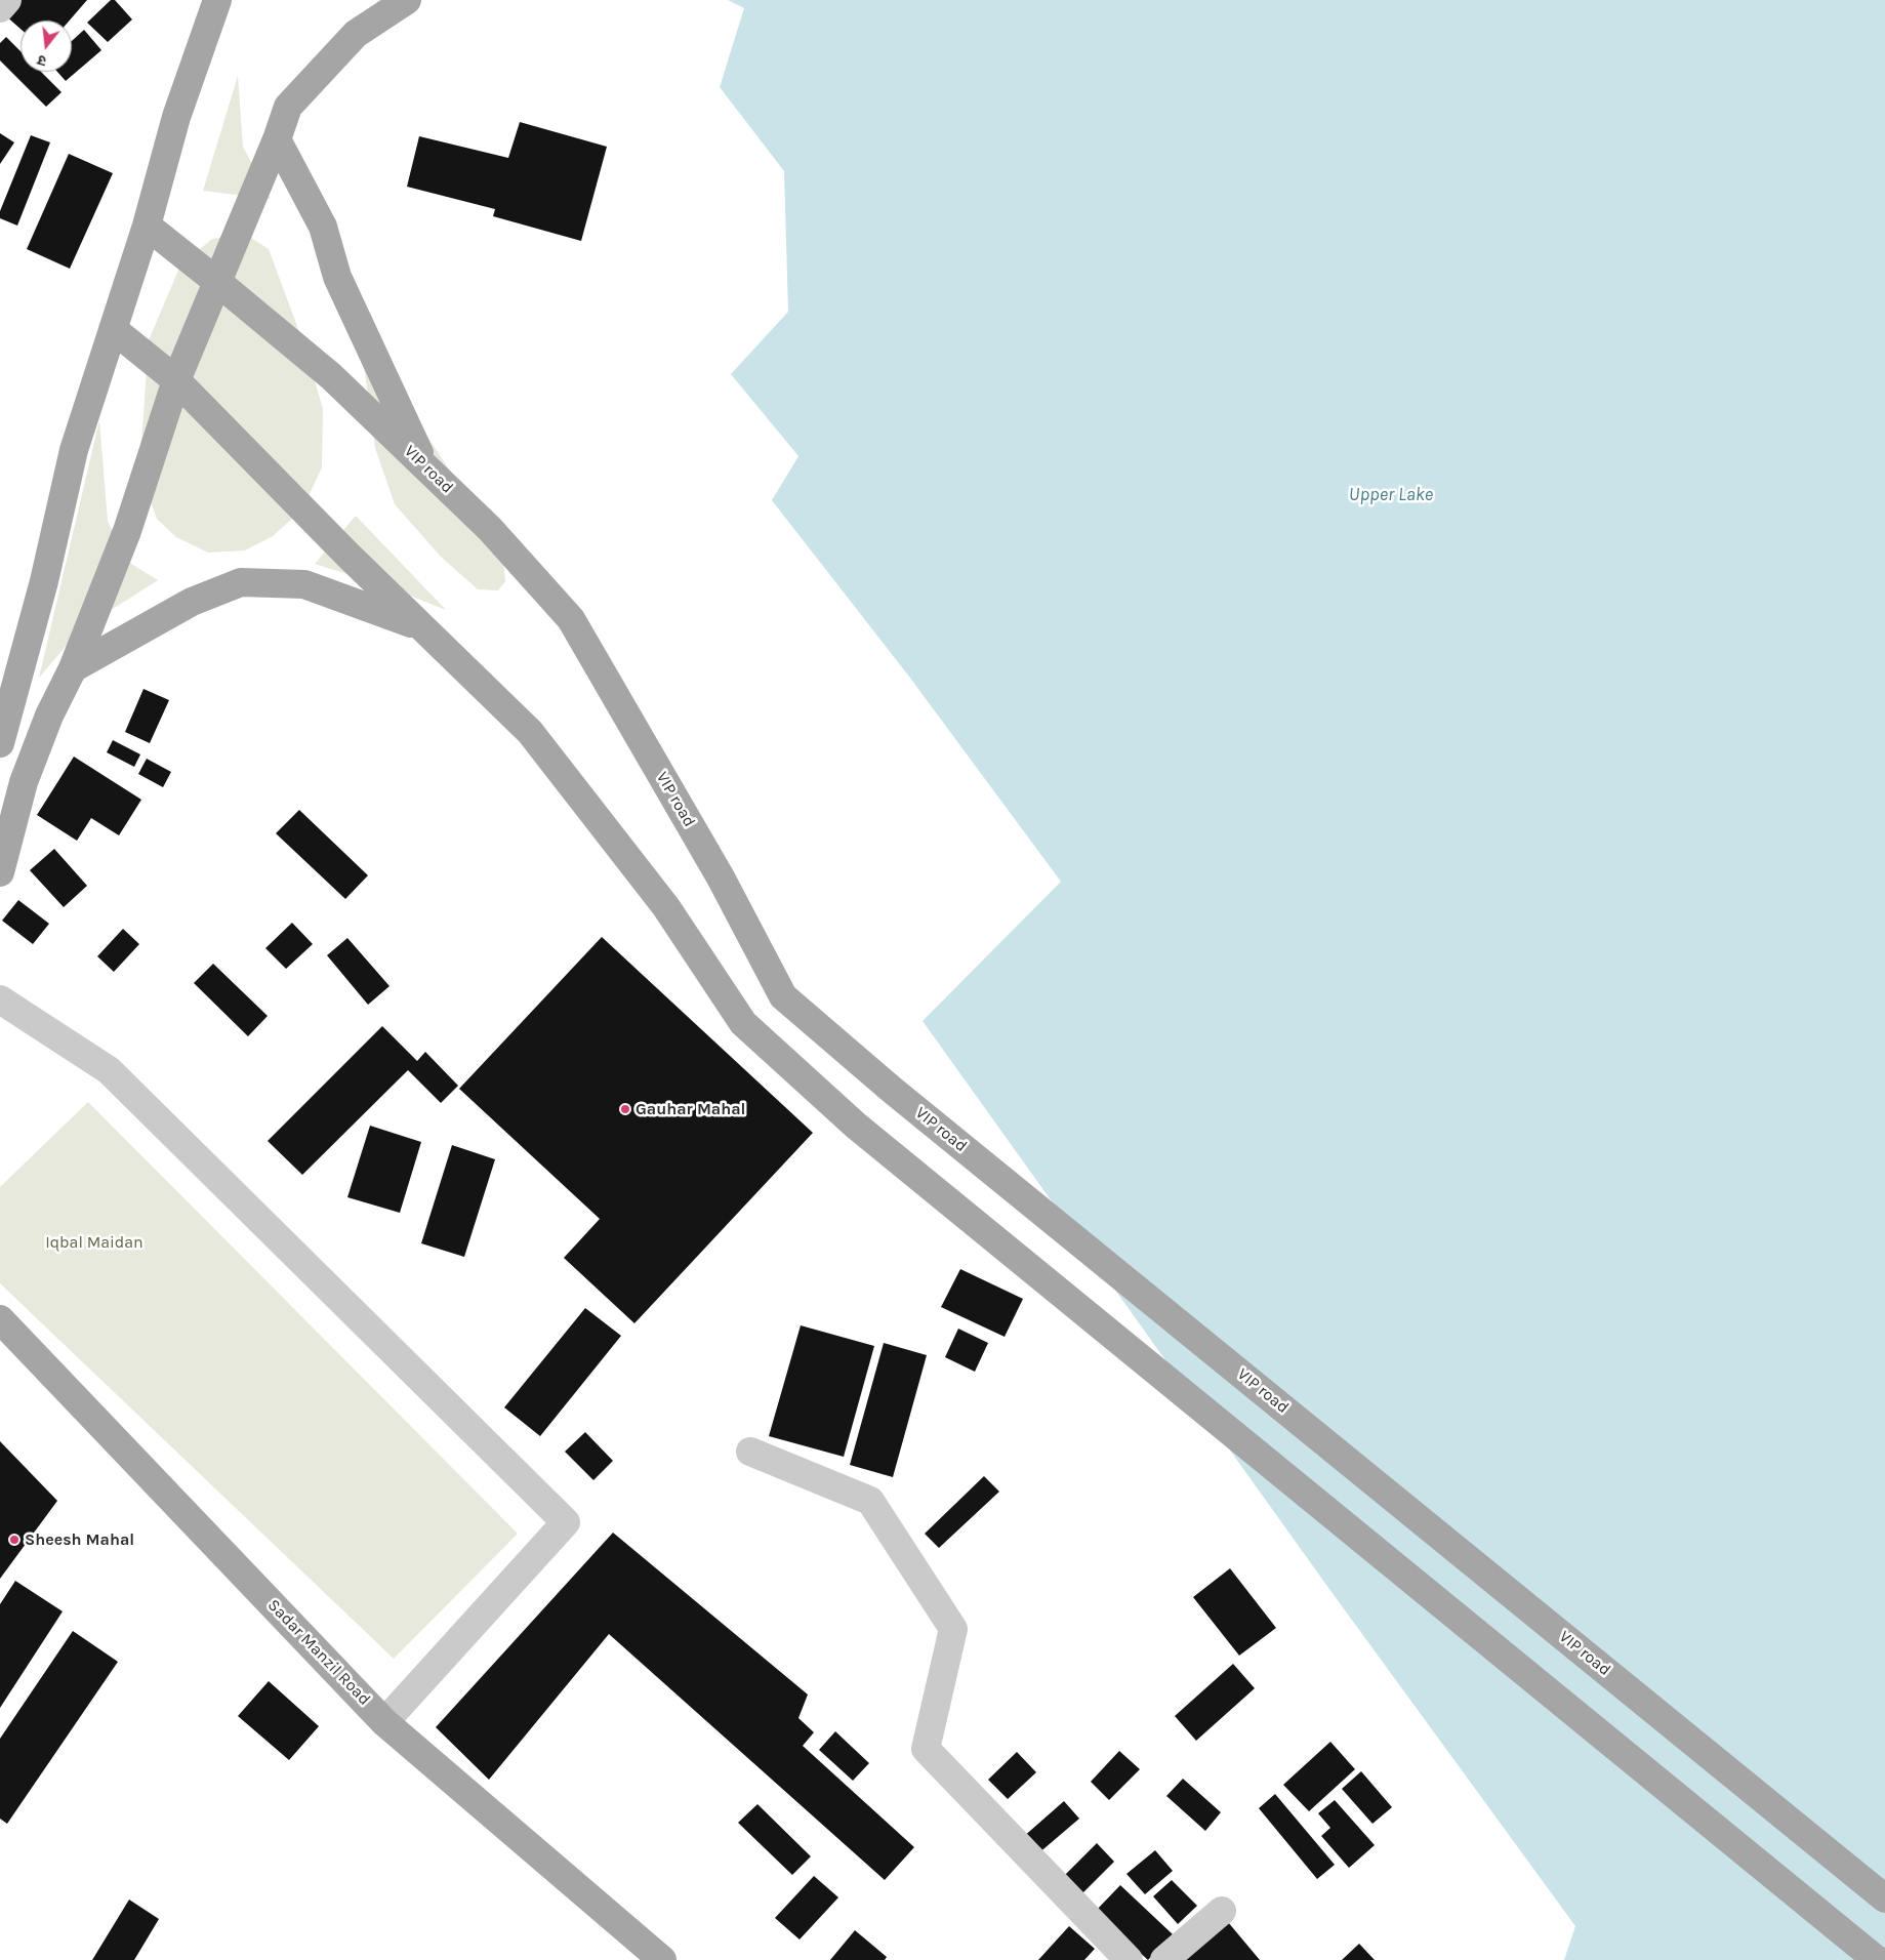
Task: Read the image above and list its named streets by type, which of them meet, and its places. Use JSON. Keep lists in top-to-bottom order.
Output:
{
  "streets": {
    "main road": ["VIP road", "Sadar Manzil Road"]
  },
  "water": ["Upper Lake"],
  "parks": ["Iqbal Maidan"],
  "places": ["Gauhar Mahal", "Sheesh Mahal"],
  "north": "bottom"
}
